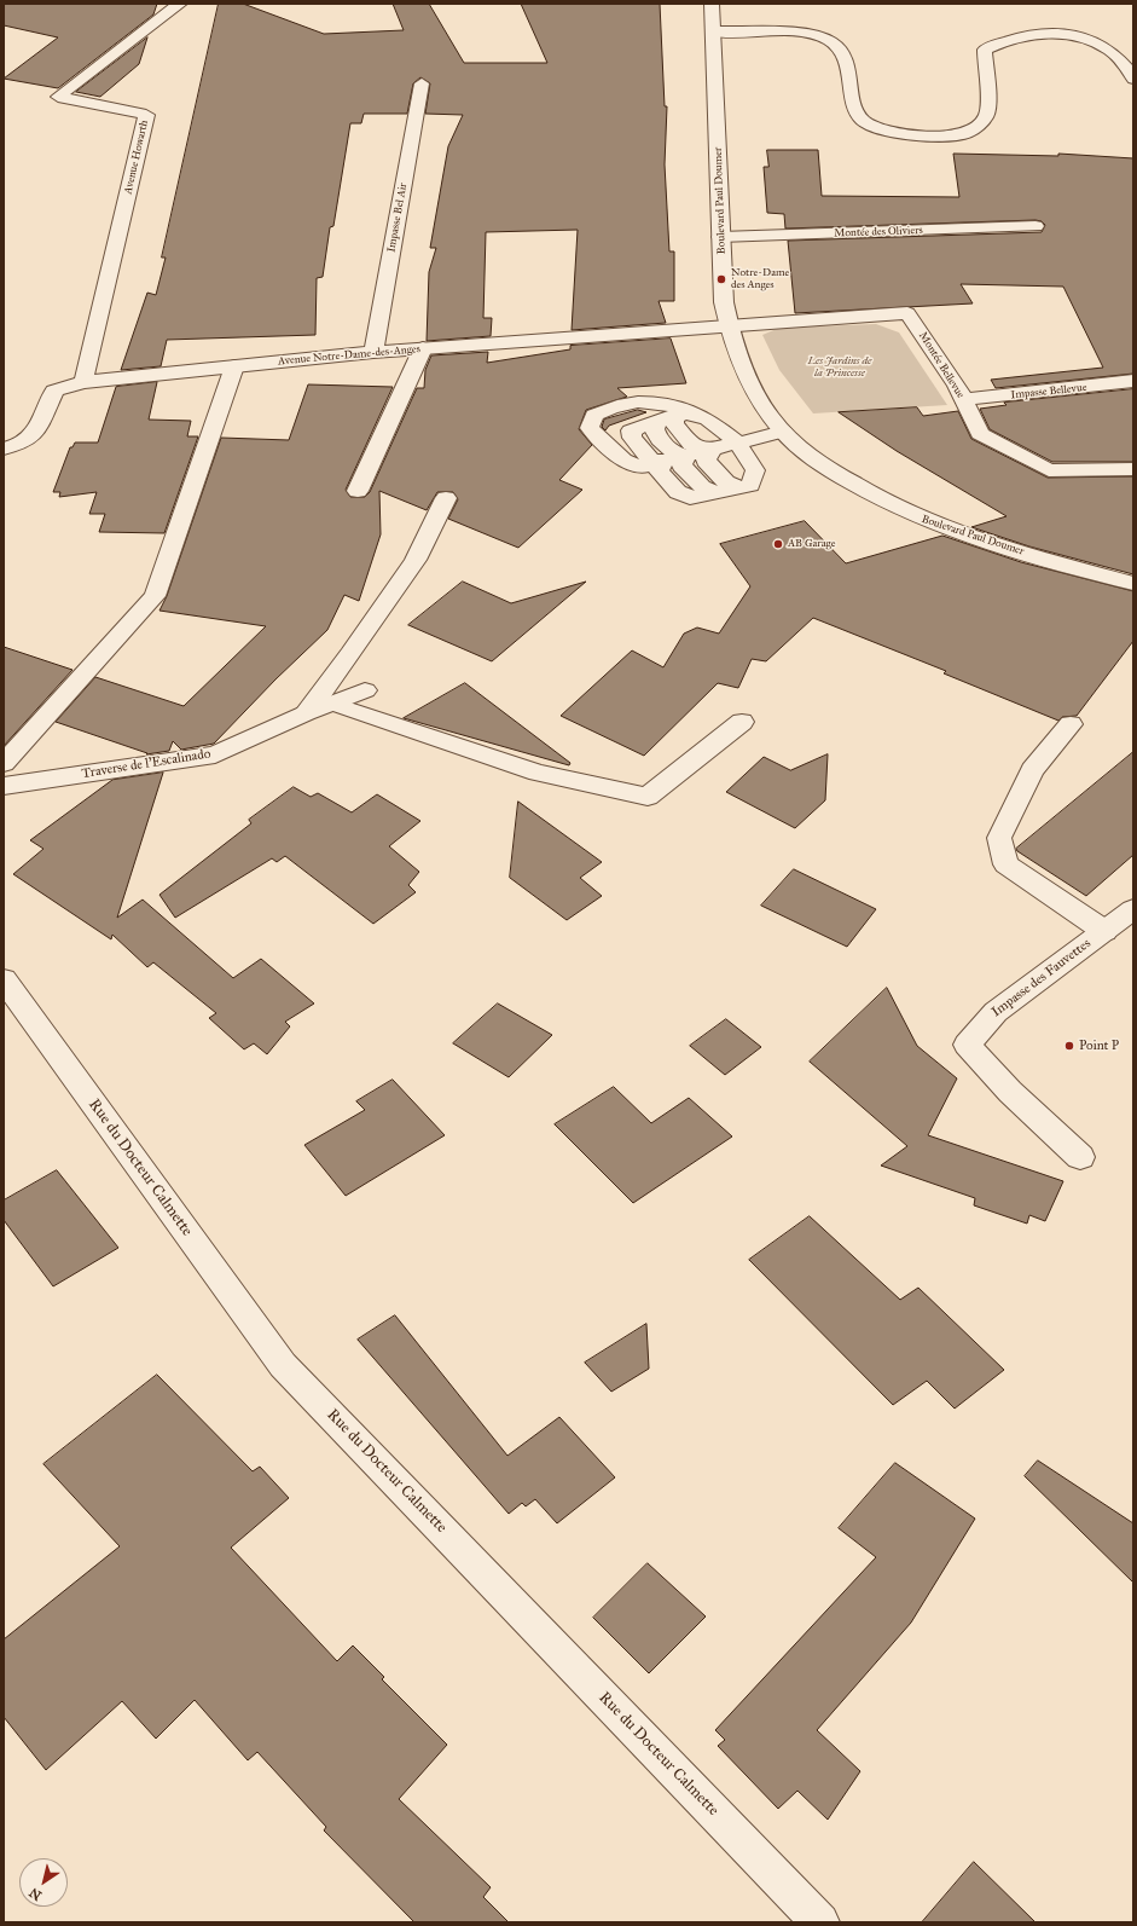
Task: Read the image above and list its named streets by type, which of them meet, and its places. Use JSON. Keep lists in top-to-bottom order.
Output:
{
  "streets": {
    "street": [
      "Avenue Howarth",
      "Boulevard Paul Doumer",
      "Impasse Bel Air",
      "Montée des Oliviers",
      "Avenue Notre-Dame-des-Anges",
      "Montée Bellevue",
      "Impasse Bellevue",
      "Traverse de l'Escalinado",
      "Impasse des Fauvettes",
      "Rue du Docteur Calmette"
    ]
  },
  "crossings": [
    ["Avenue Howarth", "Avenue Notre-Dame-des-Anges"],
    ["Boulevard Paul Doumer", "Montée des Oliviers"],
    ["Boulevard Paul Doumer", "Avenue Notre-Dame-des-Anges"],
    ["Boulevard Paul Doumer", "Montée Bellevue"],
    ["Impasse Bel Air", "Avenue Notre-Dame-des-Anges"],
    ["Avenue Notre-Dame-des-Anges", "Montée Bellevue"],
    ["Montée Bellevue", "Impasse Bellevue"]
  ],
  "parks": ["Les Jardins de la Princesse"],
  "places": ["Notre-Dame des Anges", "AB Garage", "Point P"],
  "north": "bottom left"
}
